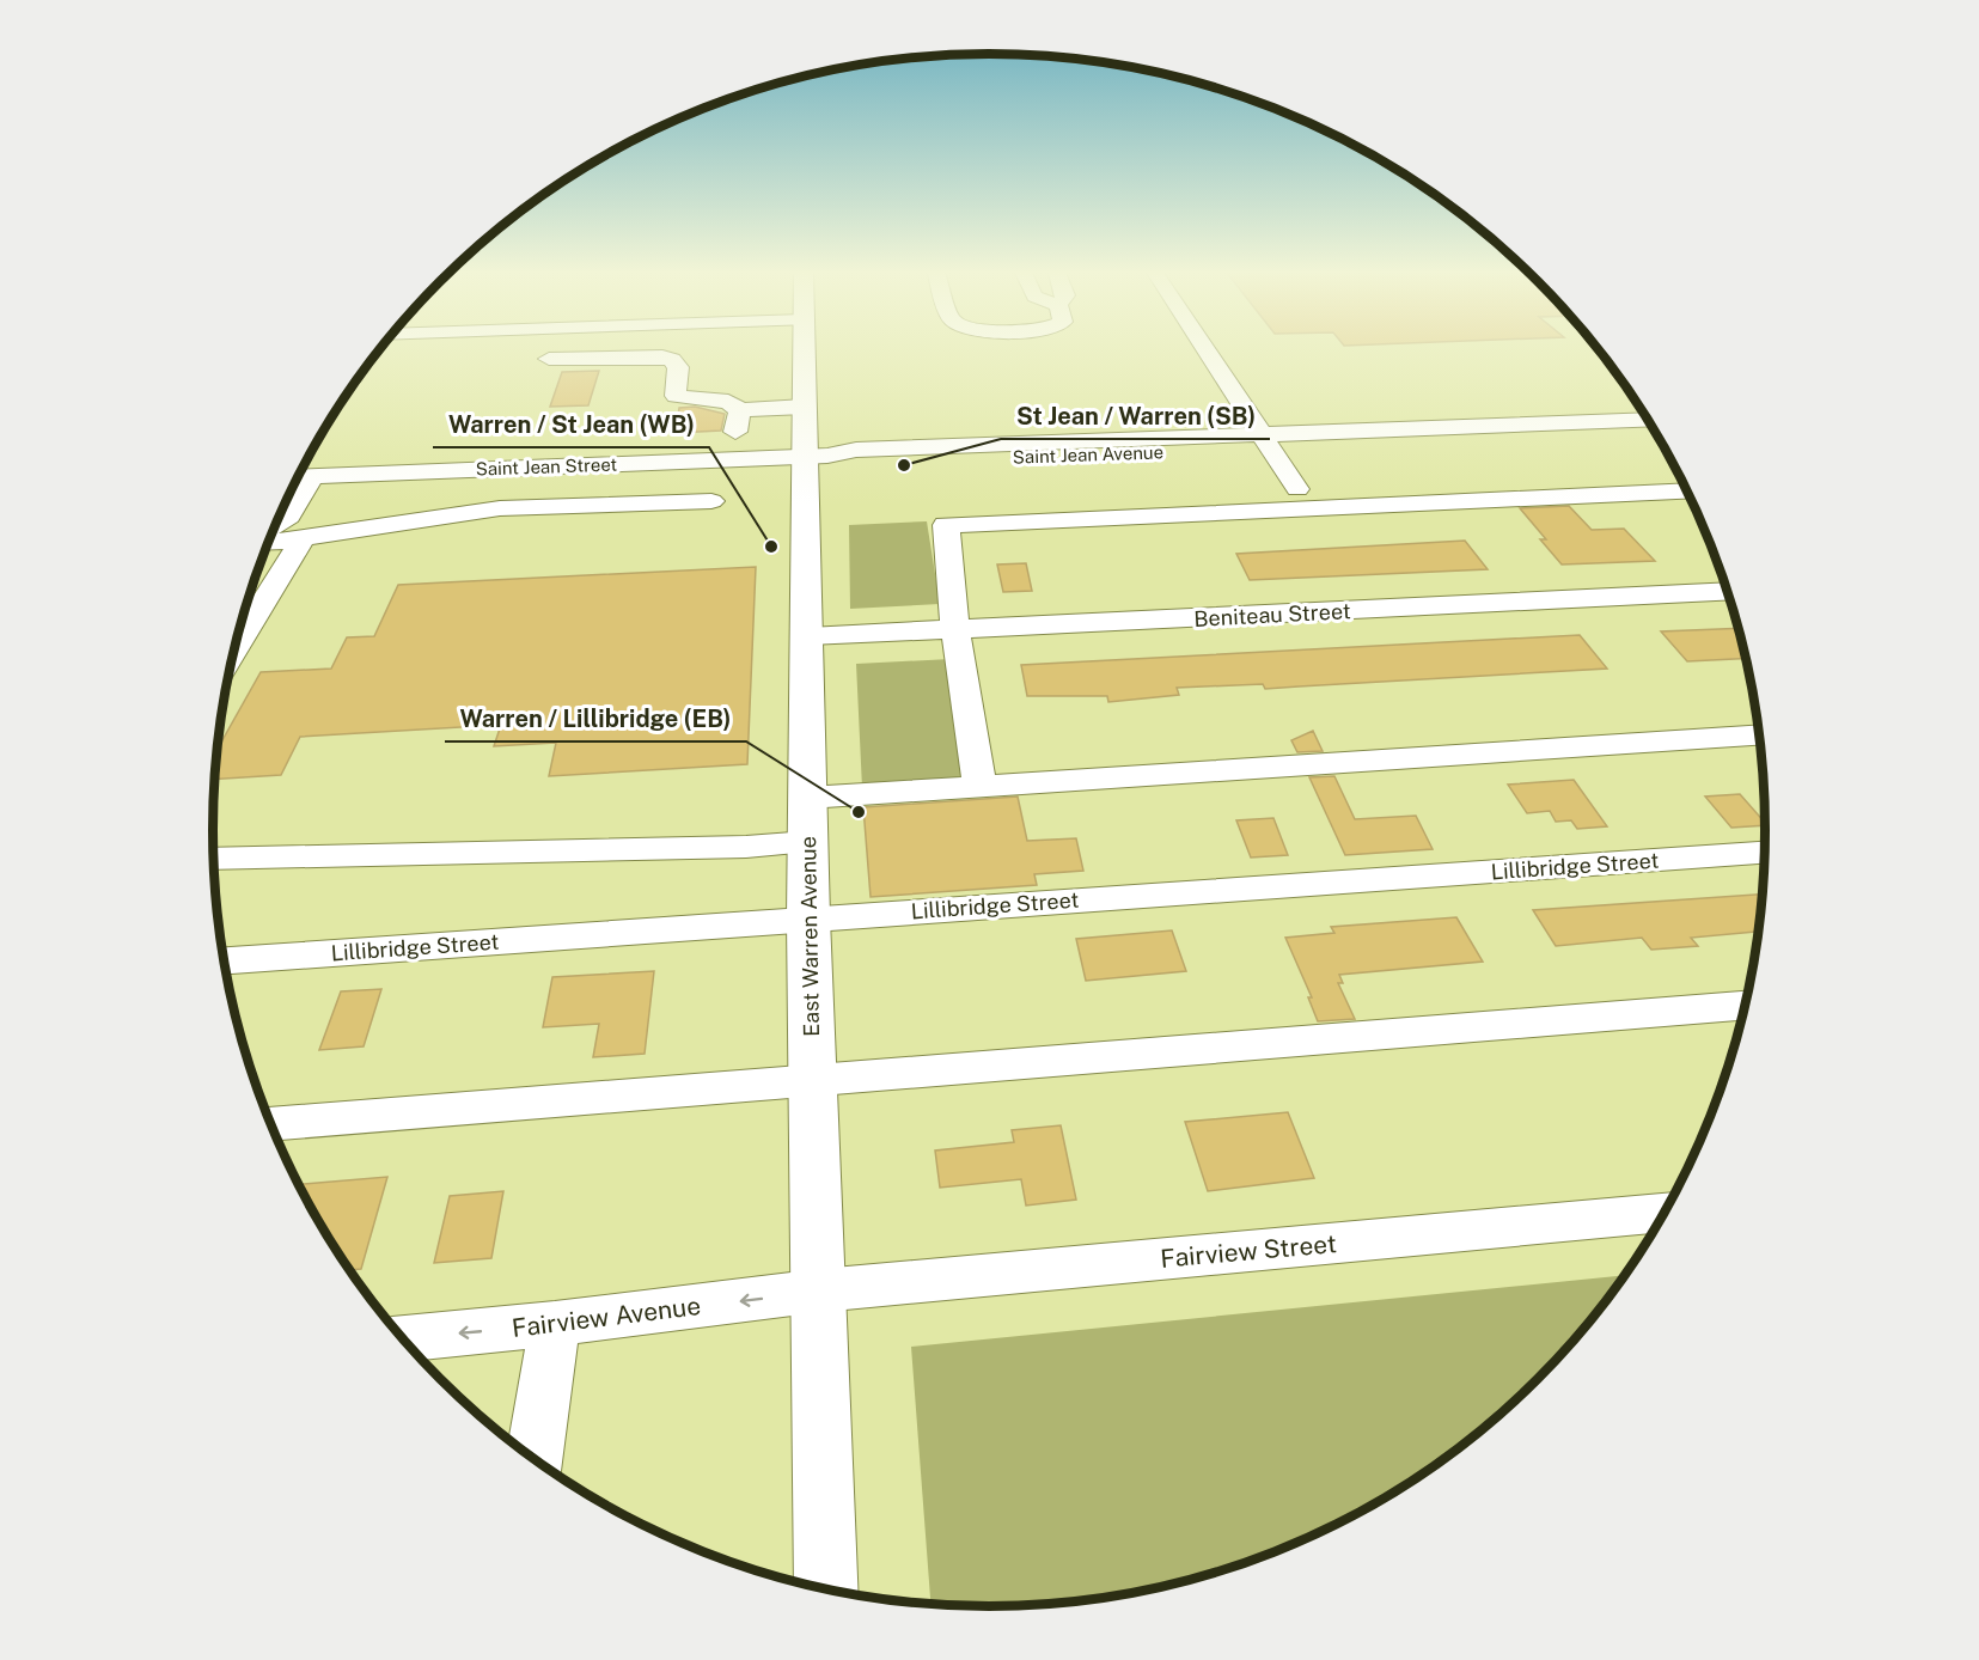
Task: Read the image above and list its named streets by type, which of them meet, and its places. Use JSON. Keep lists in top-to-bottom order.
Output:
{
  "streets": {
    "main road": ["East Warren Avenue"],
    "street": [
      "Saint Jean Avenue",
      "Saint Jean Street",
      "Beniteau Street",
      "Lillibridge Street",
      "Fairview Street",
      "Fairview Avenue"
    ]
  },
  "crossings": [
    ["Saint Jean Avenue", "Saint Jean Street"],
    ["Saint Jean Avenue", "East Warren Avenue"],
    ["Saint Jean Street", "East Warren Avenue"],
    ["Beniteau Street", "East Warren Avenue"],
    ["Lillibridge Street", "East Warren Avenue"],
    ["East Warren Avenue", "Fairview Street"],
    ["East Warren Avenue", "Fairview Avenue"],
    ["Fairview Street", "Fairview Avenue"]
  ],
  "places": ["St Jean / Warren (SB)", "Warren / St Jean (WB)", "Warren / Lillibridge (EB)"]
}
